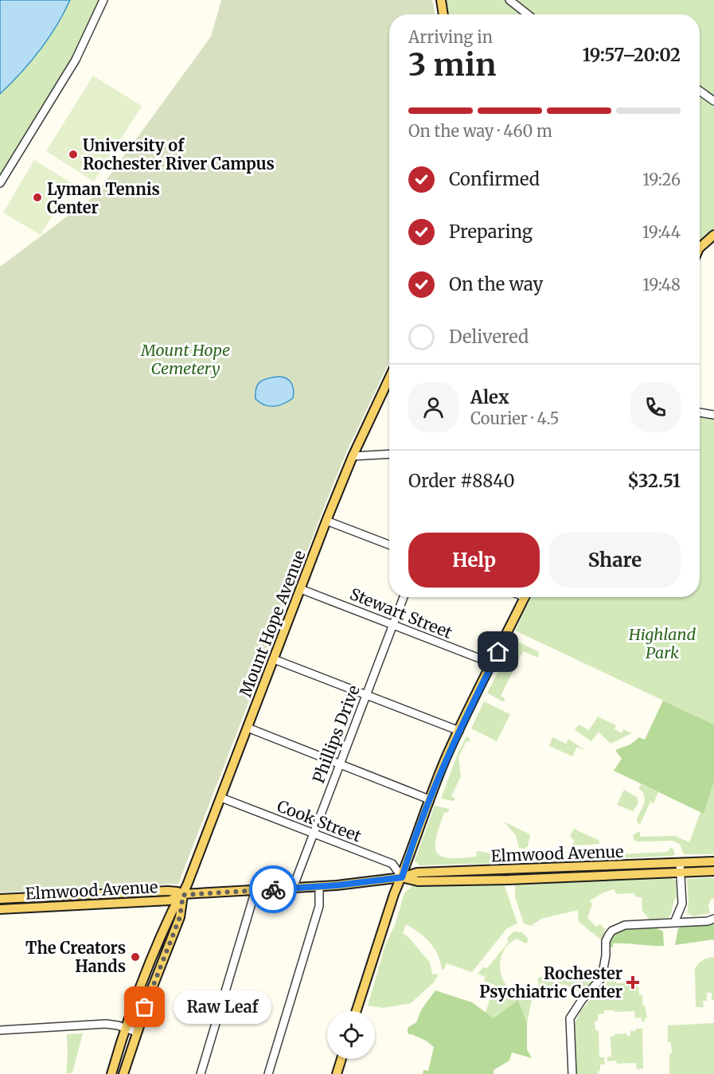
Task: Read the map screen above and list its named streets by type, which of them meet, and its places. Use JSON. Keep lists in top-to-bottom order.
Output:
{
  "streets": {
    "main road": ["Mount Hope Avenue", "Elmwood Avenue"],
    "street": ["Stewart Street", "Phillips Drive", "Cook Street"]
  },
  "crossings": [
    ["Stewart Street", "Mount Hope Avenue"],
    ["Stewart Street", "Phillips Drive"],
    ["Mount Hope Avenue", "Cook Street"],
    ["Mount Hope Avenue", "Elmwood Avenue"],
    ["Phillips Drive", "Cook Street"],
    ["Phillips Drive", "Elmwood Avenue"],
    ["Cook Street", "Elmwood Avenue"]
  ],
  "parks": ["Mount Hope Cemetery", "Highland Park"],
  "places": {
    "other": [
      "University of Rochester River Campus",
      "Lyman Tennis Center",
      "The Creators Hands",
      "Raw Leaf"
    ],
    "health": ["Rochester Psychiatric Center"]
  },
  "page": {
    "heading": ["3 min", "Arriving in", "19:57–20:02"],
    "panel": [
      "Alex",
      "Courier · 4.5",
      "Order #8840",
      "$32.51"
    ],
    "bar": "On the way · 460 m",
    "list": [
      ["Confirmed", "19:26"],
      ["Preparing", "19:44"],
      ["On the way", "19:48"],
      "Delivered"
    ],
    "buttons": ["Help", "Share"],
    "bubble": "Raw Leaf"
  }
}
